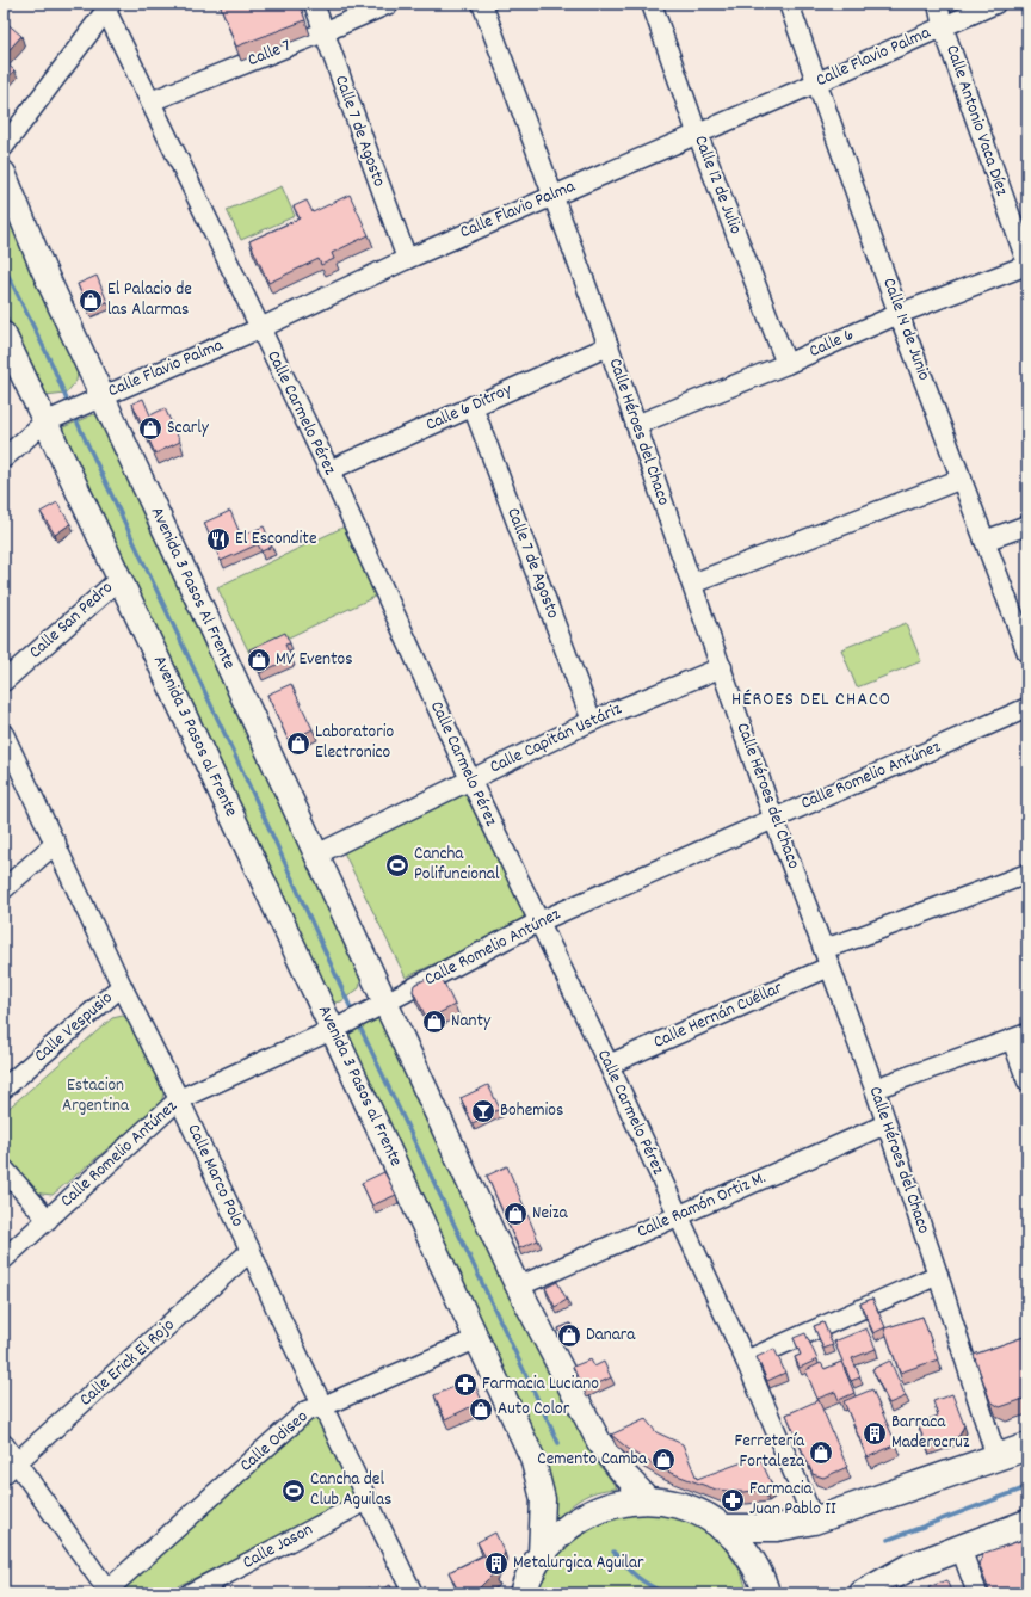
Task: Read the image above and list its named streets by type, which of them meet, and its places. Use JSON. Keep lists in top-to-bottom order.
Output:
{
  "streets": {
    "main road": ["Avenida 3 Pasos Al Frente", "Avenida 3 Pasos al Frente"],
    "street": [
      "Calle 7",
      "Calle Flavio Palma",
      "Calle Antonio Vaca Díez",
      "Calle 7 de Agosto",
      "Calle 12 de Julio",
      "Calle 14 de Junio",
      "Calle 6",
      "Calle 6 Ditroy",
      "Calle Carmelo Pérez",
      "Calle Héroes del Chaco",
      "Calle San Pedro",
      "Calle Capitán Ustáriz",
      "Calle Romelio Antúnez",
      "Calle Hernán Cuéllar",
      "Calle Vespusio",
      "Calle Marco Polo",
      "Calle Ramón Ortiz M.",
      "Calle Erick El Rojo",
      "Calle Odiseo",
      "Calle Jason"
    ]
  },
  "crossings": [
    ["Calle 7", "Calle 7 de Agosto"],
    ["Calle 7", "Calle Carmelo Pérez"],
    ["Calle Flavio Palma", "Calle Antonio Vaca Díez"],
    ["Calle Flavio Palma", "Calle 7 de Agosto"],
    ["Calle Flavio Palma", "Calle 12 de Julio"],
    ["Calle Flavio Palma", "Calle 14 de Junio"],
    ["Calle Flavio Palma", "Calle Carmelo Pérez"],
    ["Calle Flavio Palma", "Calle Héroes del Chaco"],
    ["Calle Flavio Palma", "Avenida 3 Pasos Al Frente"],
    ["Calle Antonio Vaca Díez", "Calle 6"],
    ["Calle 7 de Agosto", "Calle 6 Ditroy"],
    ["Calle 7 de Agosto", "Calle Capitán Ustáriz"],
    ["Calle 12 de Julio", "Calle 6"],
    ["Calle 14 de Junio", "Calle 6"],
    ["Calle 6", "Calle Héroes del Chaco"],
    ["Calle 6 Ditroy", "Calle Carmelo Pérez"],
    ["Calle 6 Ditroy", "Calle Héroes del Chaco"],
    ["Calle Carmelo Pérez", "Calle Capitán Ustáriz"],
    ["Calle Carmelo Pérez", "Calle Romelio Antúnez"],
    ["Calle Carmelo Pérez", "Calle Hernán Cuéllar"],
    ["Calle Carmelo Pérez", "Calle Ramón Ortiz M."],
    ["Calle Héroes del Chaco", "Calle Capitán Ustáriz"],
    ["Calle Héroes del Chaco", "Calle Romelio Antúnez"],
    ["Calle Héroes del Chaco", "Calle Hernán Cuéllar"],
    ["Calle Héroes del Chaco", "Calle Ramón Ortiz M."],
    ["Avenida 3 Pasos Al Frente", "Calle Capitán Ustáriz"],
    ["Avenida 3 Pasos Al Frente", "Calle Romelio Antúnez"],
    ["Calle San Pedro", "Avenida 3 Pasos al Frente"],
    ["Avenida 3 Pasos al Frente", "Calle Romelio Antúnez"],
    ["Avenida 3 Pasos al Frente", "Calle Odiseo"],
    ["Calle Romelio Antúnez", "Calle Marco Polo"],
    ["Calle Vespusio", "Calle Marco Polo"],
    ["Calle Marco Polo", "Calle Erick El Rojo"],
    ["Calle Marco Polo", "Calle Odiseo"],
    ["Calle Marco Polo", "Calle Jason"]
  ],
  "districts": ["HÉROES DEL CHACO"],
  "parks": ["Estacion Argentina"],
  "places": {
    "shop": [
      "El Palacio de las Alarmas",
      "Scarly",
      "MV Eventos",
      "Laboratorio Electronico",
      "Nanty",
      "Neiza",
      "Danara",
      "Auto Color",
      "Ferretería Fortaleza",
      "Cemento Camba"
    ],
    "restaurant": ["El Escondite"],
    "sports": ["Cancha Polifuncional", "Cancha del Club Aguilas"],
    "bar": ["Bohemios"],
    "pharmacy": ["Farmacia Luciano", "Farmacia Juan Pablo II"],
    "building": ["Barraca Maderocruz", "Metalurgica Aguilar"]
  }
}
